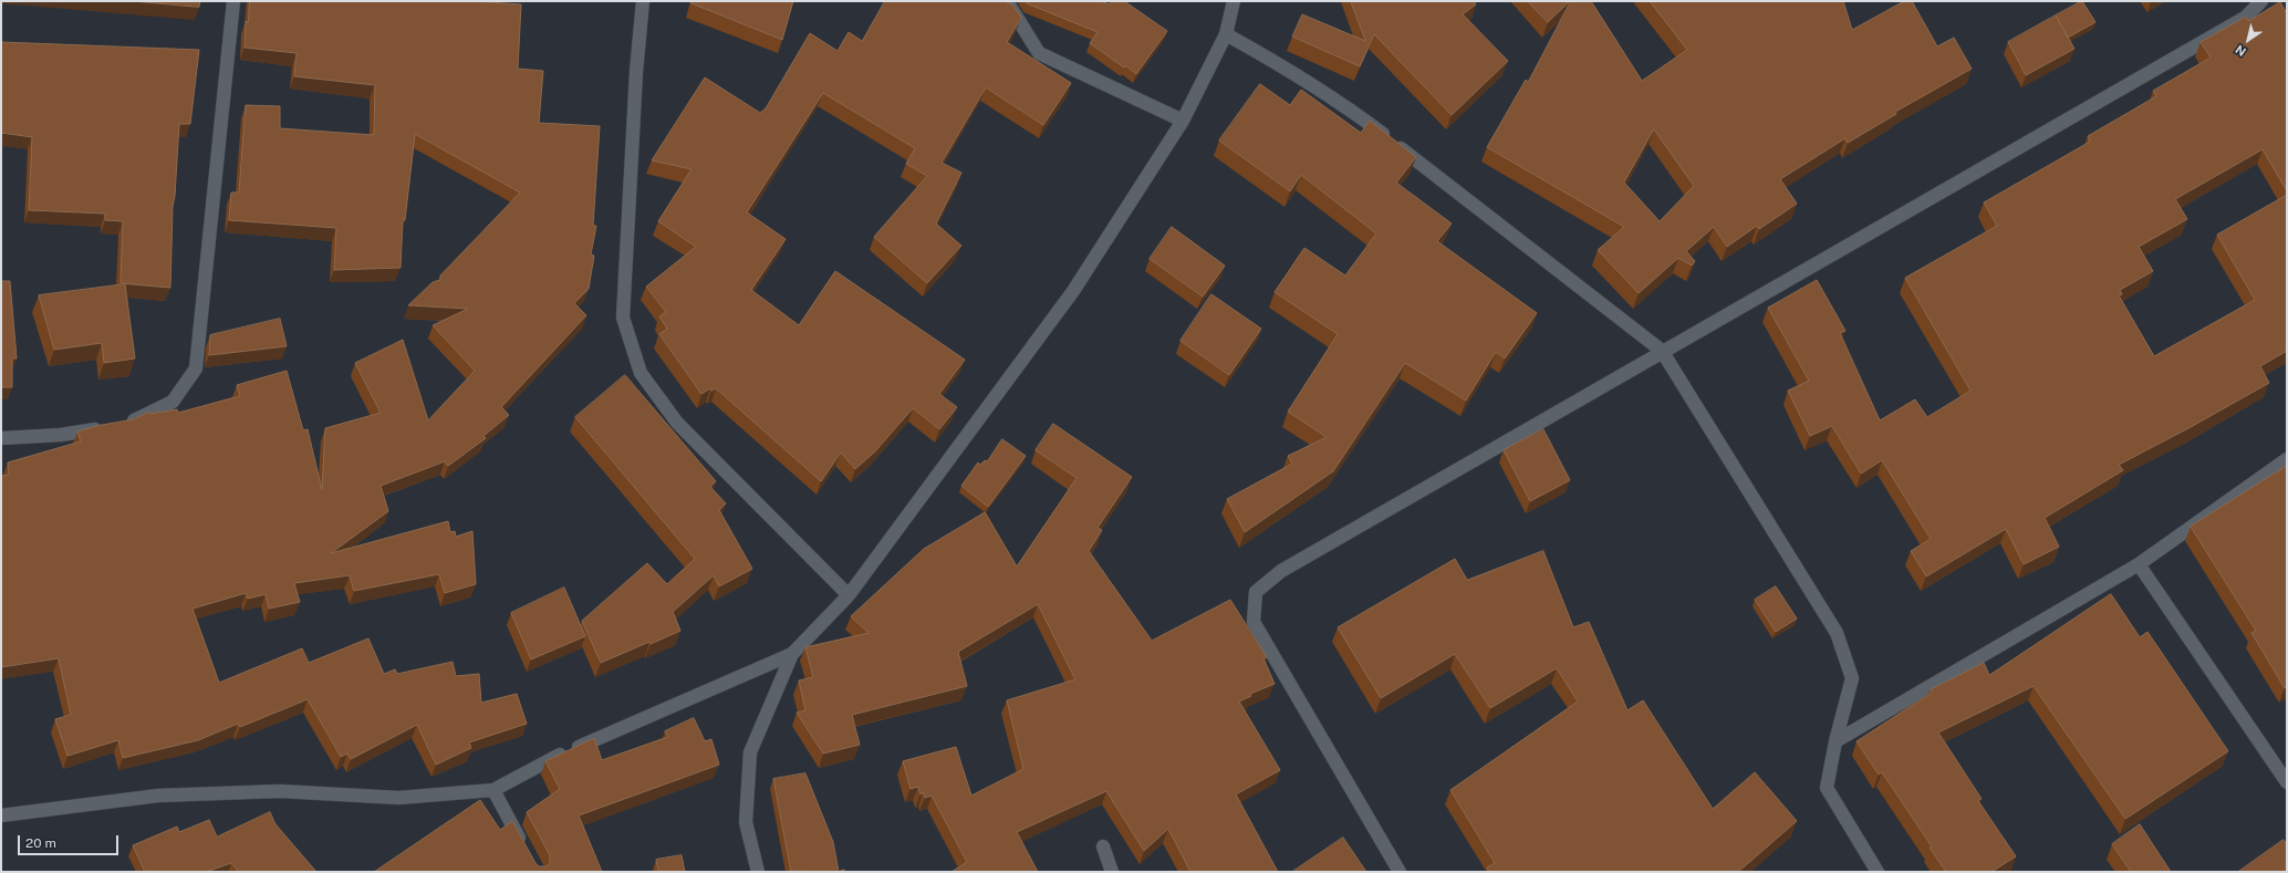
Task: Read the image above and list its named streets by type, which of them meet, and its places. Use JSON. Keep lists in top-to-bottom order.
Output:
{
  "scale_bar": "20 m",
  "north": "bottom left"
}
